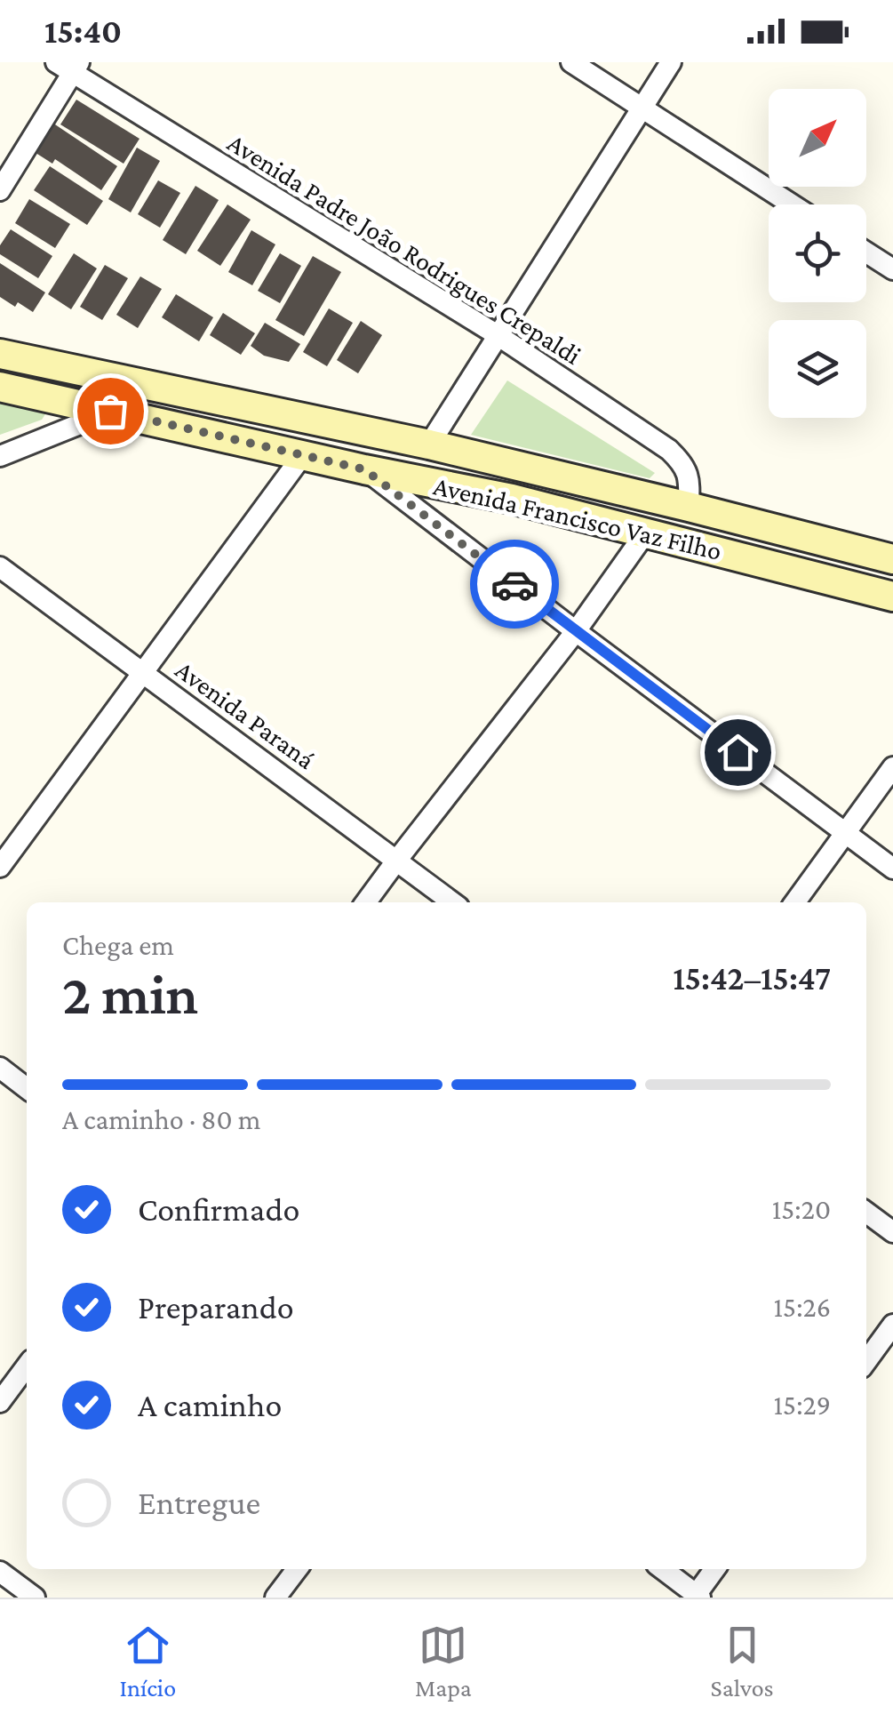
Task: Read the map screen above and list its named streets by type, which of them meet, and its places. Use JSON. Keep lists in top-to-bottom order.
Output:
{
  "streets": {
    "main road": ["Avenida Francisco Vaz Filho"],
    "street": ["Avenida Padre João Rodrigues Crepaldi", "Avenida Paraná"]
  },
  "crossings": [
    ["Avenida Padre João Rodrigues Crepaldi", "Avenida Francisco Vaz Filho"]
  ],
  "north": "top right",
  "page": {
    "status": "15:40",
    "heading": ["2 min", "Chega em", "15:42–15:47"],
    "bar": "A caminho · 80 m",
    "list": [
      ["Confirmado", "15:20"],
      ["Preparando", "15:26"],
      ["A caminho", "15:29"],
      "Entregue"
    ],
    "tabs": ["Início", "Mapa", "Salvos"]
  }
}
